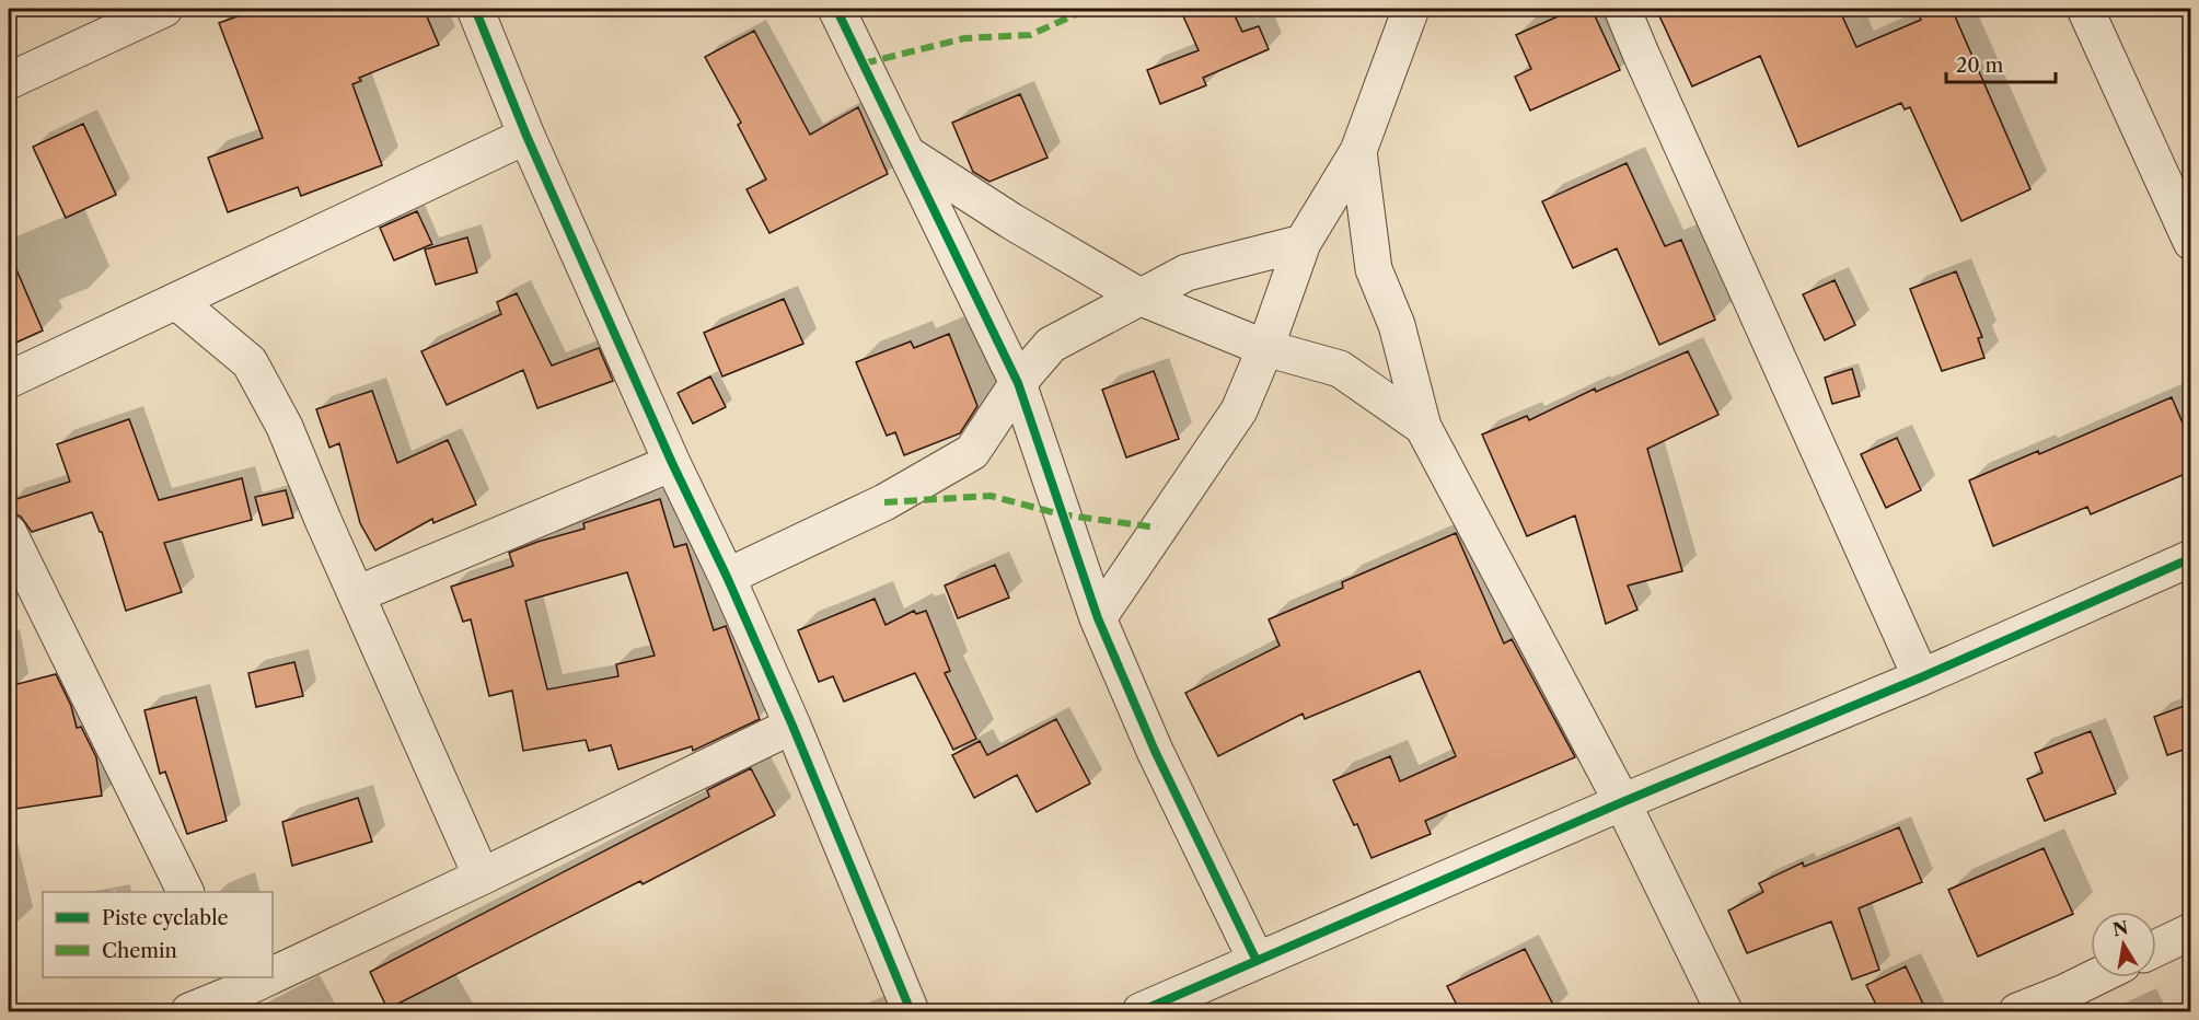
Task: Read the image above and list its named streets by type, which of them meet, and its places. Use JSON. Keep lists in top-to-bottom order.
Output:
{
  "legend": ["Piste cyclable", "Chemin"],
  "scale_bar": "20 m",
  "north": "top"
}
